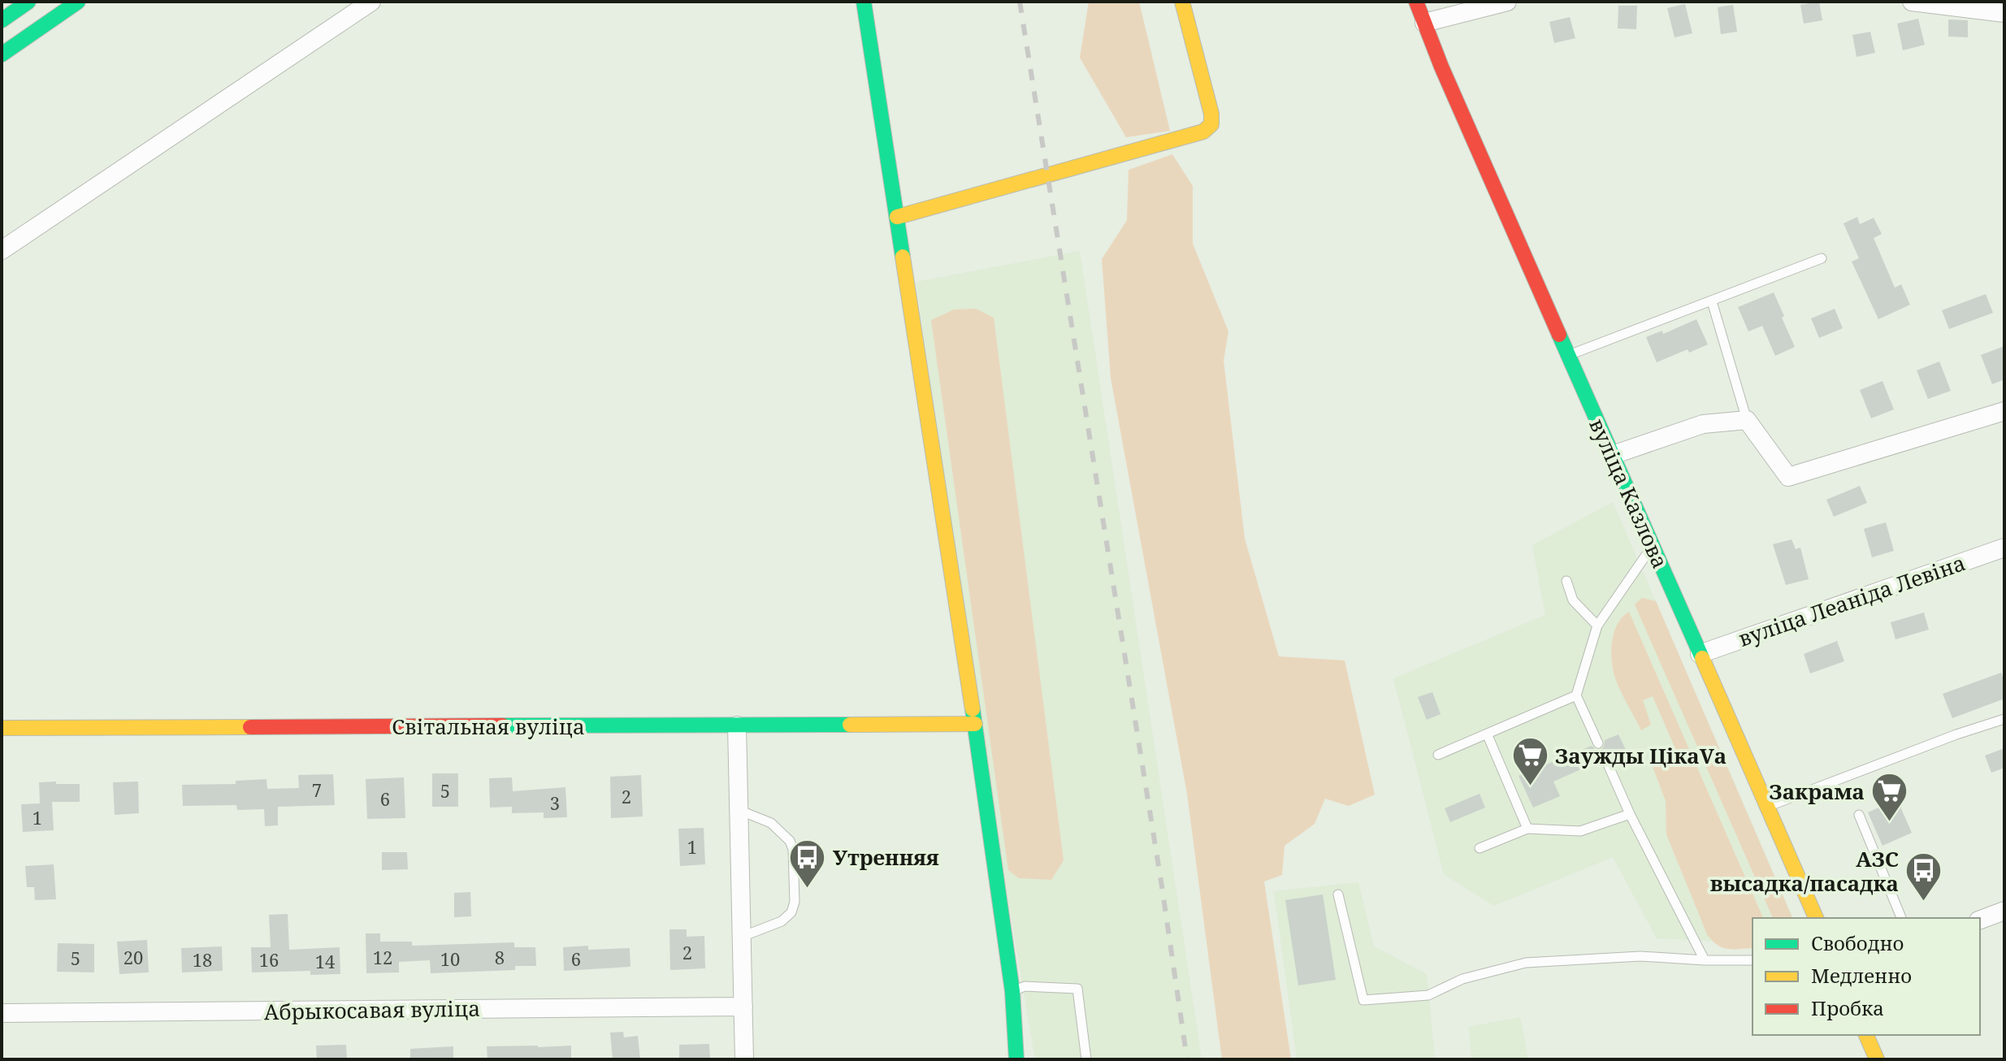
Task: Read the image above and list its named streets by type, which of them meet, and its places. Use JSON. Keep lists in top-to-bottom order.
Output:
{
  "streets": {
    "main road": ["вуліца Казлова", "Світальная вуліца"],
    "street": ["вуліца Леаніда Левіна", "Абрыкосавая вуліца"]
  },
  "crossings": [
    ["вуліца Казлова", "вуліца Леаніда Левіна"]
  ],
  "places": {
    "supermarket": ["Заужды ЦікаVа", "Закрама"],
    "bus stop": ["Утренняя", "АЗС высадка/пасадка"]
  },
  "house_numbers": [
    "7",
    "5",
    "2",
    "6",
    "3",
    "1",
    "1",
    "2",
    "20",
    "12",
    "8",
    "5",
    "10",
    "6",
    "18",
    "16",
    "14"
  ],
  "legend": ["Свободно", "Медленно", "Пробка"]
}
